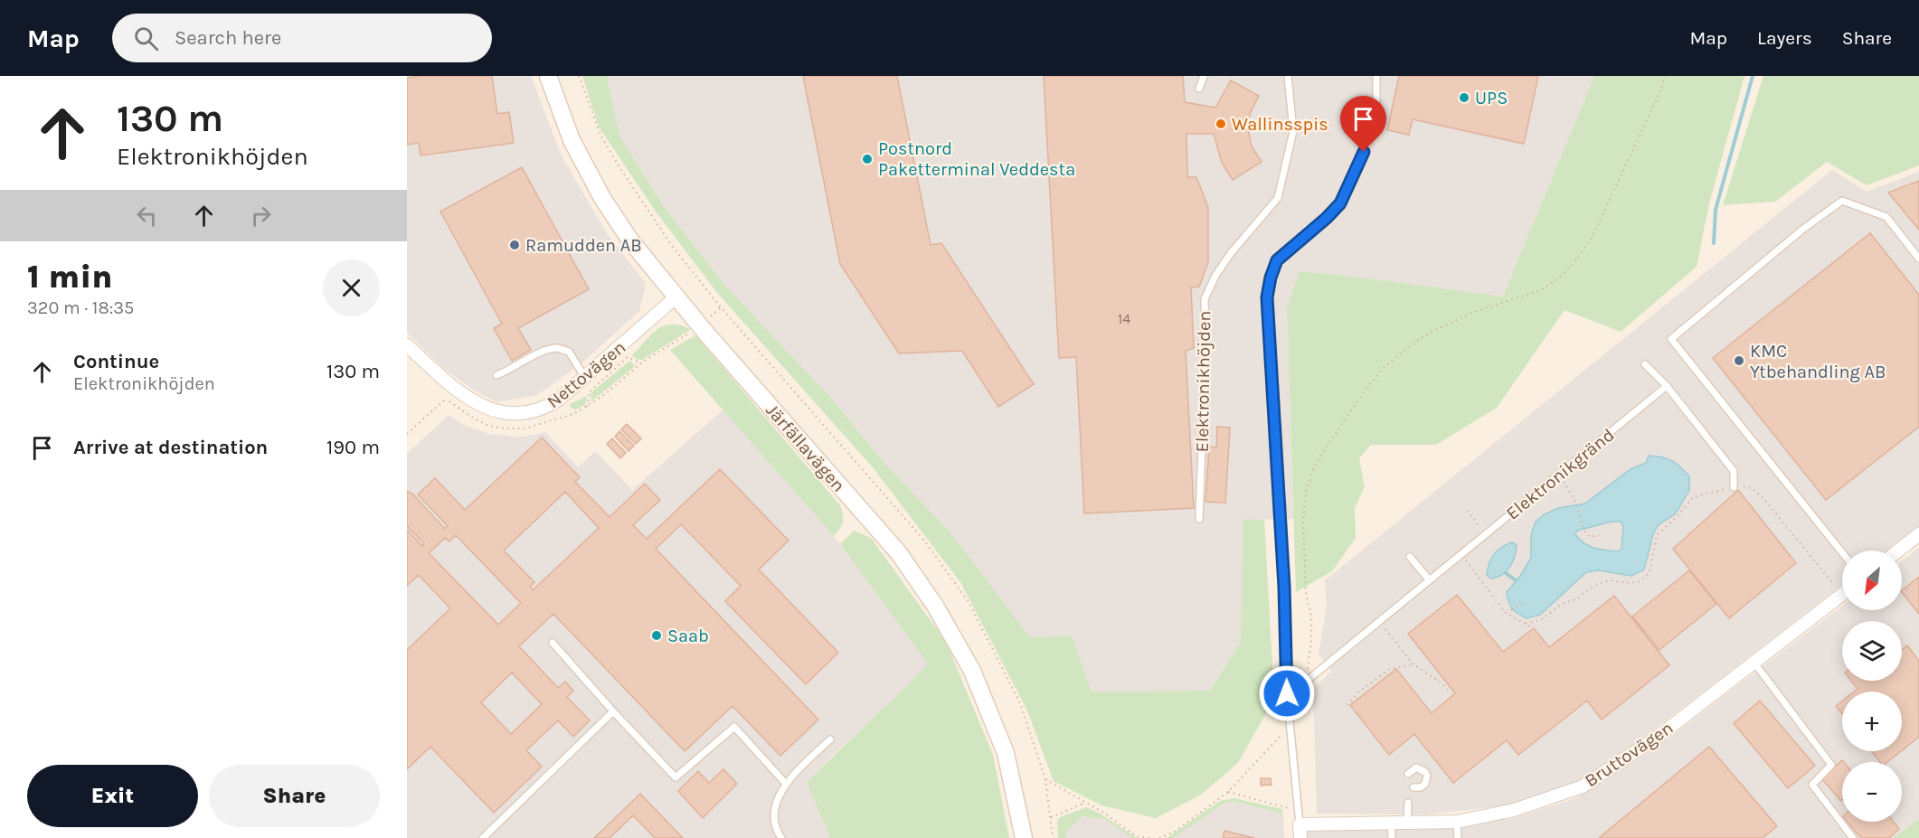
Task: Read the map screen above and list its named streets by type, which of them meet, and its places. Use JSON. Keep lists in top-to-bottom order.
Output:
{
  "streets": {
    "street": ["Nettovägen", "Järfällavägen", "Bruttovägen"],
    "lane": ["Elektronikhöjden", "Elektronikgränd"]
  },
  "crossings": [
    ["Nettovägen", "Järfällavägen"]
  ],
  "places": [
    "UPS",
    "Wallinsspis",
    "Postnord Paketterminal Veddesta",
    "Ramudden AB",
    "KMC Ytbehandling AB",
    "Saab"
  ],
  "house_numbers": ["14"],
  "north": "bottom left",
  "page": {
    "header": "Map",
    "search": "Search here",
    "nav": ["Map", "Layers", "Share"],
    "turn": ["130 m", "Elektronikhöjden"],
    "heading": ["1 min", "320 m · 18:35"],
    "list": [
      {
        "name": "Continue",
        "note": "Elektronikhöjden",
        "value": "130 m"
      },
      {
        "name": "Arrive at destination",
        "value": "190 m"
      }
    ],
    "map_buttons": ["+", "−"],
    "buttons": ["Exit", "Share"]
  }
}
